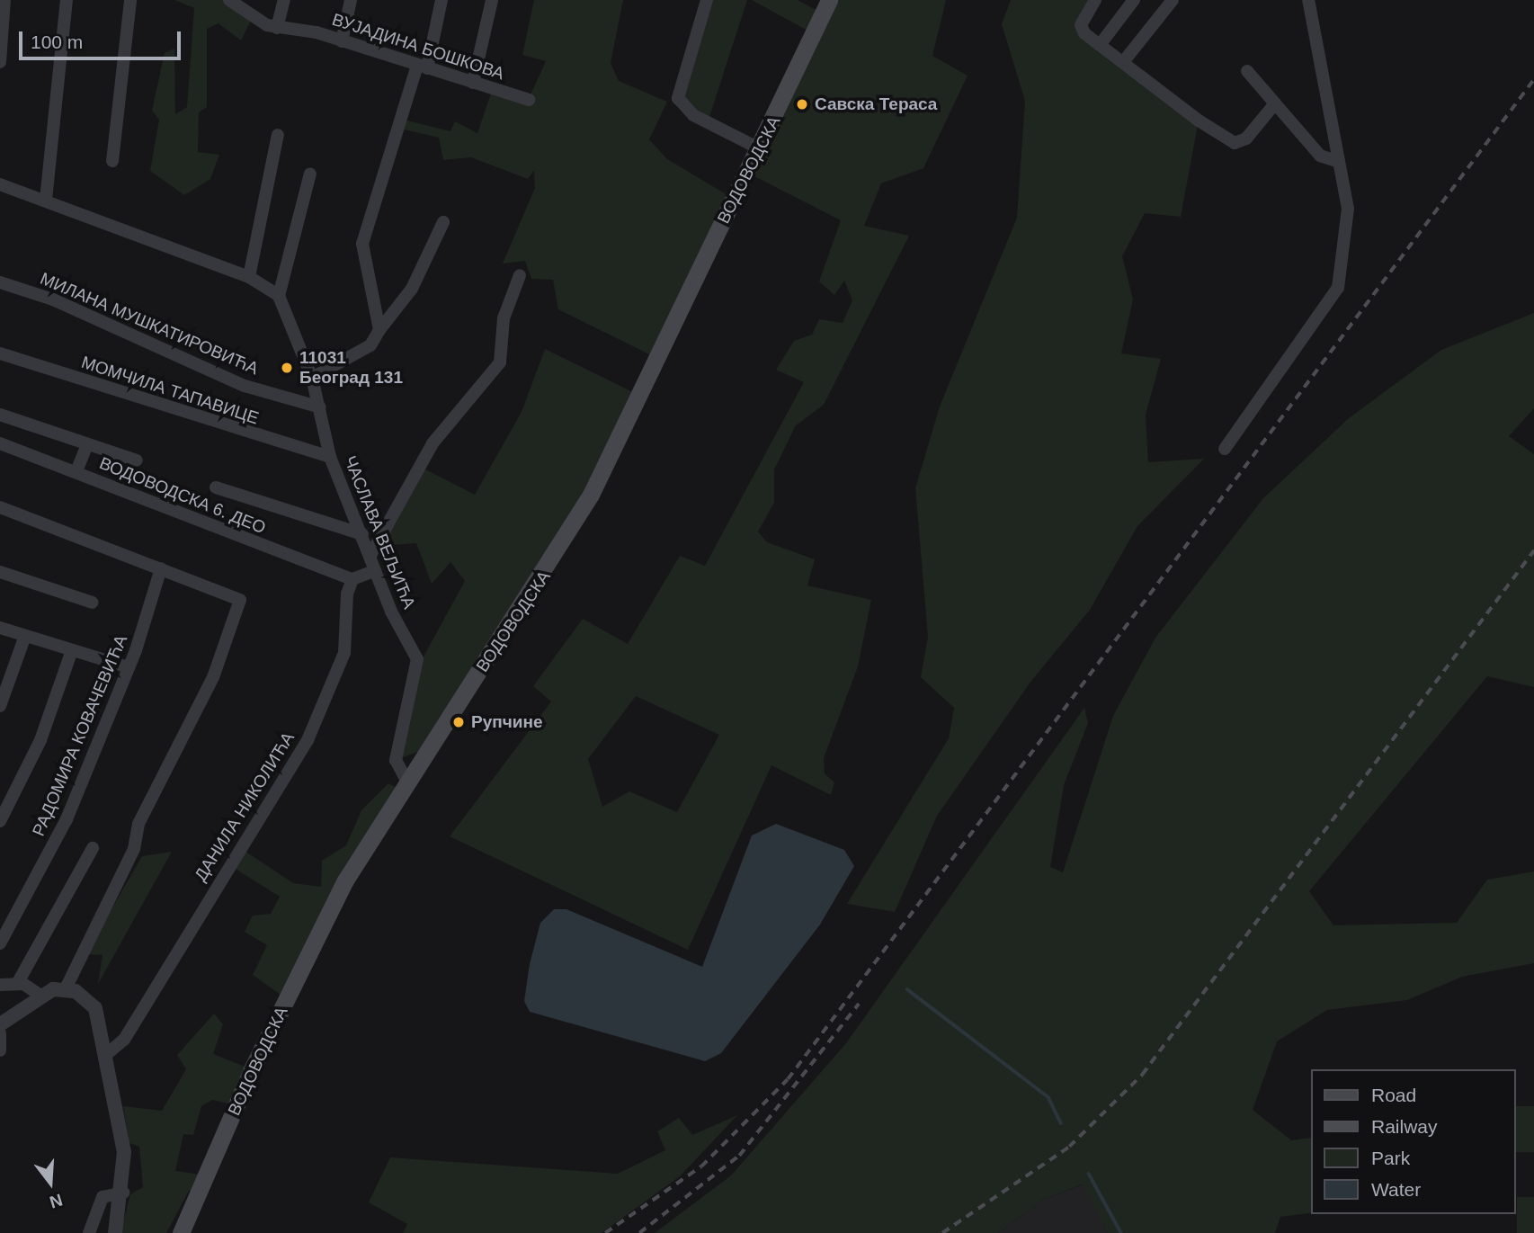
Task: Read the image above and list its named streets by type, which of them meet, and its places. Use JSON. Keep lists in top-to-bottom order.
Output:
{
  "streets": {
    "main road": ["ВОДОВОДСКА"],
    "street": [
      "ВУЈАДИНА БОШКОВА",
      "МИЛАНА МУШКАТИРОВИЋА",
      "МОМЧИЛА ТАПАВИЦЕ",
      "ВОДОВОДСКА 6. ДЕО",
      "ЧАСЛАВА ВЕЉИЋА",
      "РАДОМИРА КОВАЧЕВИЋА",
      "ДАНИЛА НИКОЛИЋА"
    ]
  },
  "crossings": [
    ["ВОДОВОДСКА", "ЧАСЛАВА ВЕЉИЋА"],
    ["МИЛАНА МУШКАТИРОВИЋА", "ЧАСЛАВА ВЕЉИЋА"],
    ["МОМЧИЛА ТАПАВИЦЕ", "ЧАСЛАВА ВЕЉИЋА"],
    ["ВОДОВОДСКА 6. ДЕО", "ДАНИЛА НИКОЛИЋА"]
  ],
  "places": ["Савска Тераса", "11031 Београд 131", "Рупчине"],
  "legend": [
    "Road",
    "Railway",
    "Park",
    "Water"
  ],
  "scale_bar": "100 m",
  "north": "bottom"
}
